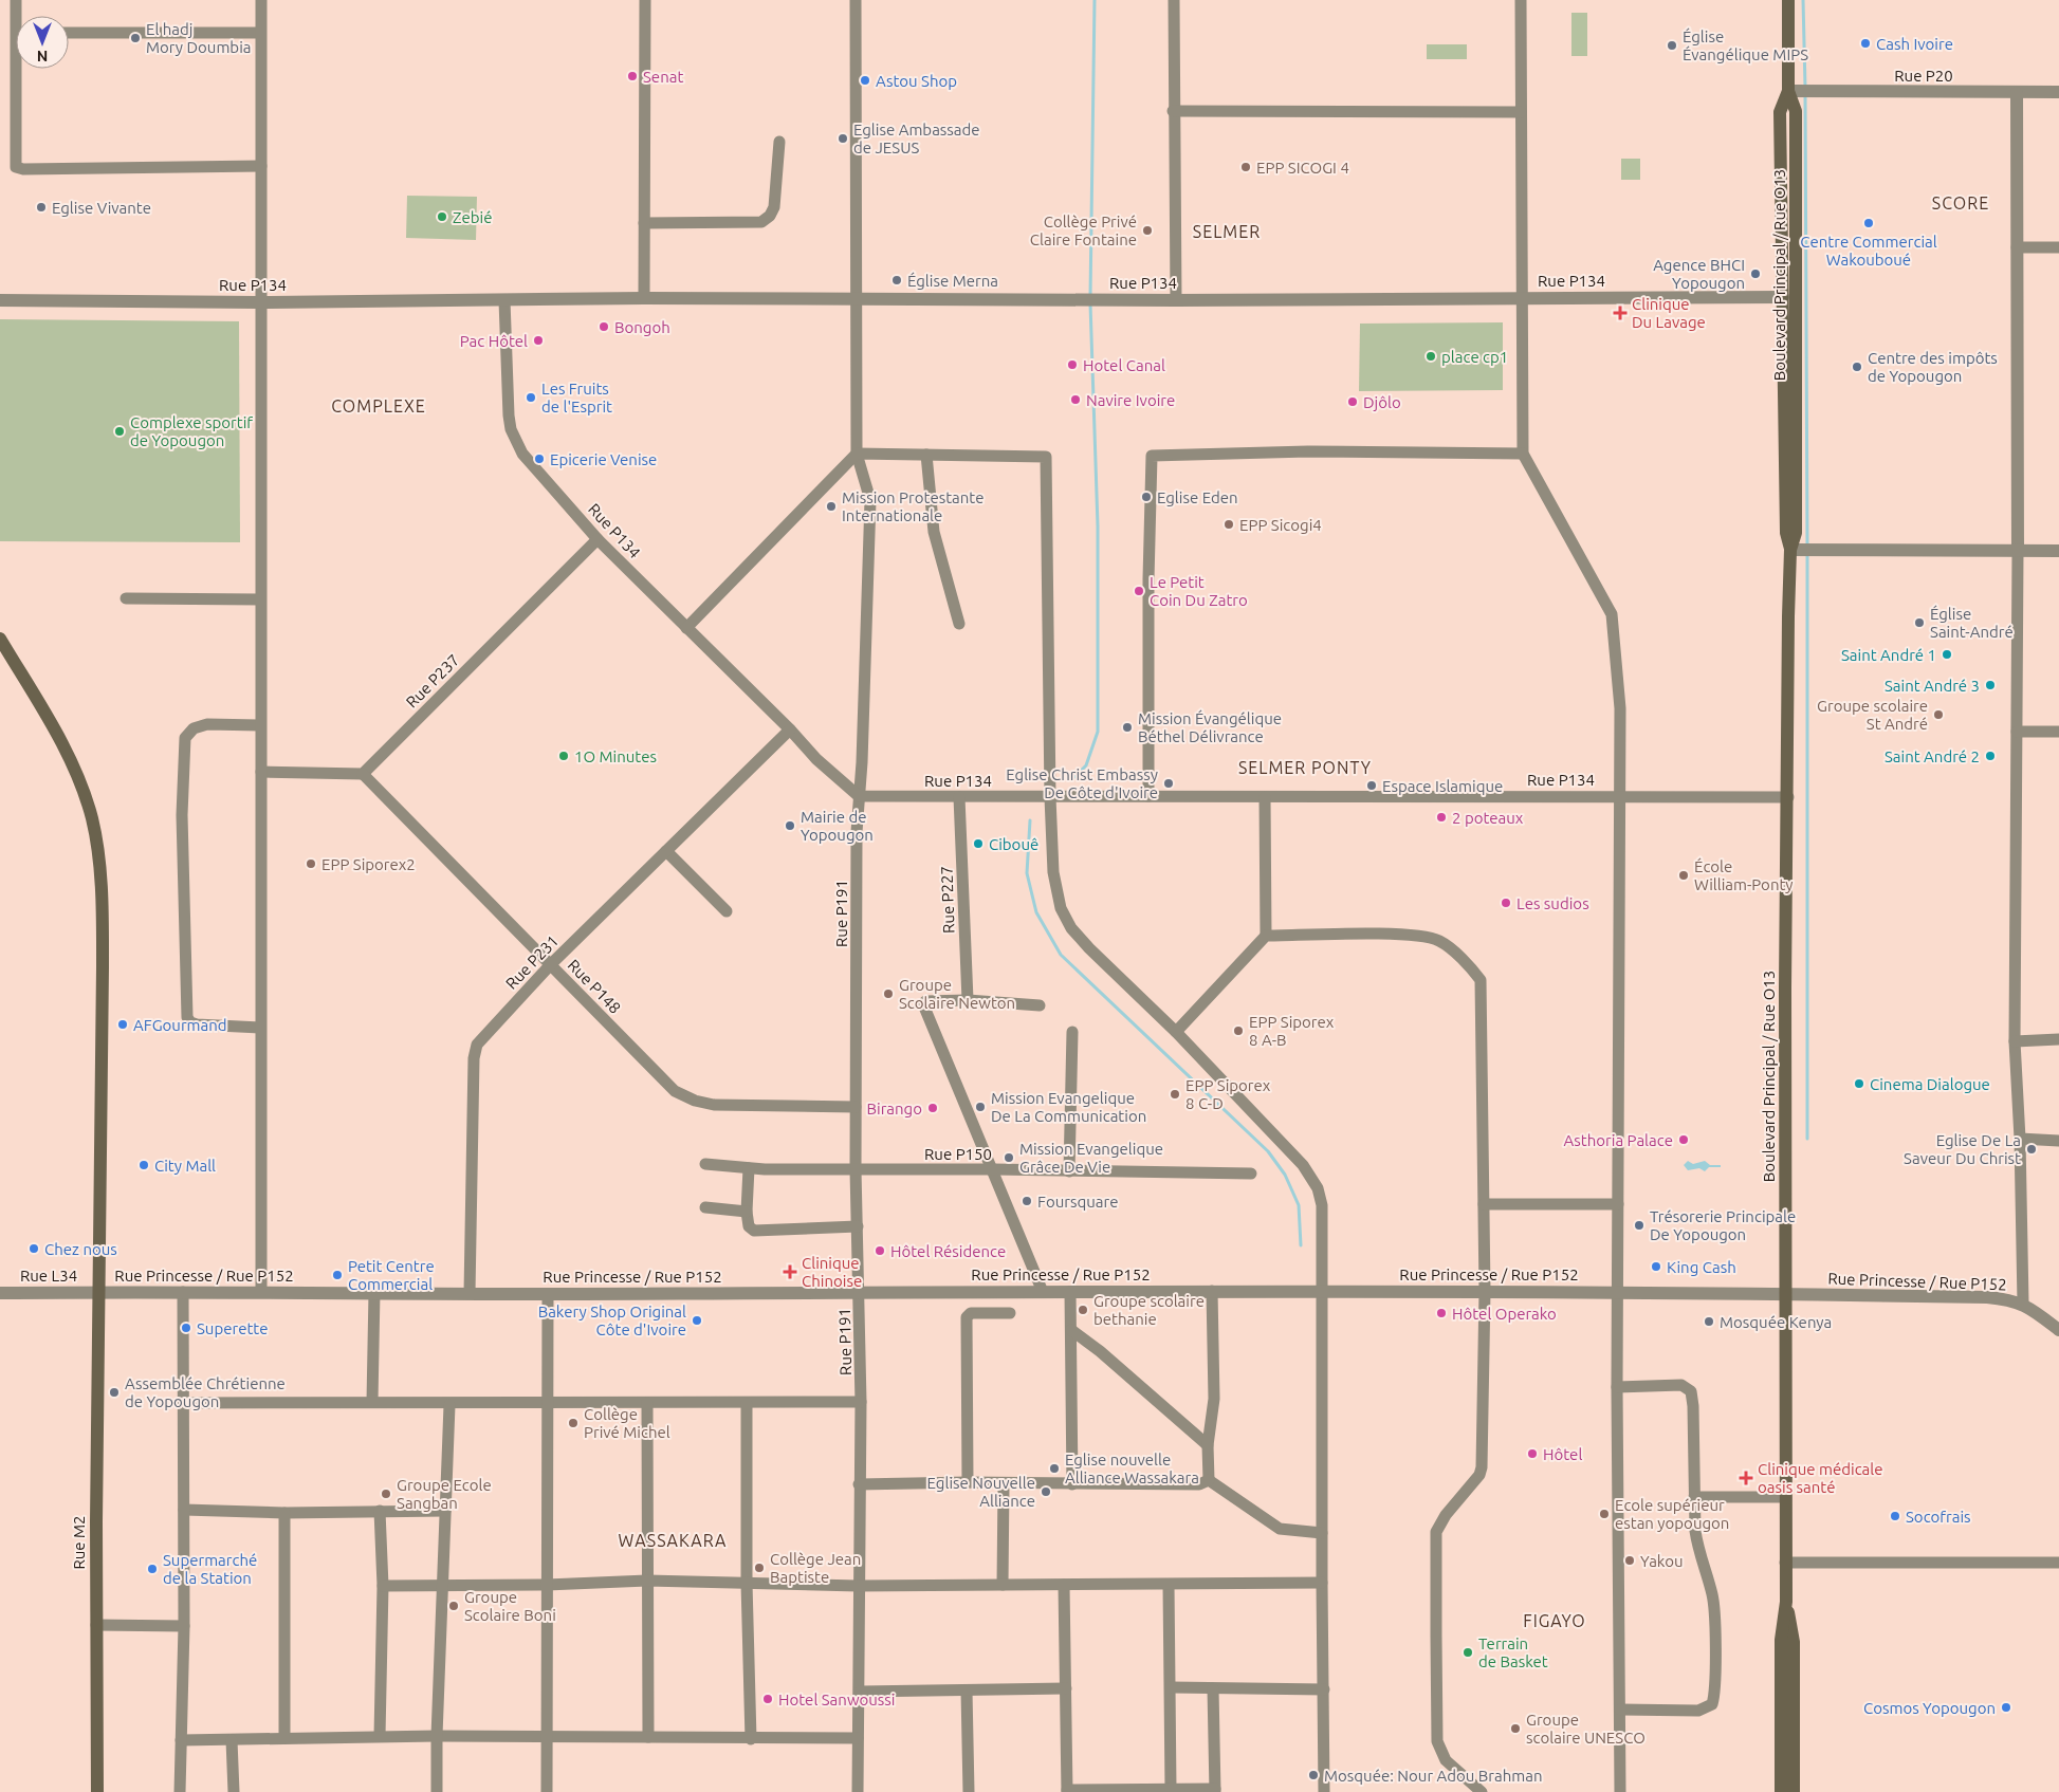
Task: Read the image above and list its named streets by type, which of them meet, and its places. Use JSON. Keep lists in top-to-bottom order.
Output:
{
  "streets": {
    "main road": ["Boulevard Principal / Rue O13", "Rue M2"],
    "street": [
      "Rue P20",
      "Rue P134",
      "Rue P237",
      "Rue P227",
      "Rue P191",
      "Rue P231",
      "Rue P148",
      "Rue P150",
      "Rue Princesse / Rue P152",
      "Rue L34"
    ]
  },
  "crossings": [
    ["Rue P20", "Boulevard Principal / Rue O13"],
    ["Boulevard Principal / Rue O13", "Rue P134"],
    ["Boulevard Principal / Rue O13", "Rue Princesse / Rue P152"],
    ["Rue P134", "Rue P237"],
    ["Rue P134", "Rue P227"],
    ["Rue P134", "Rue P191"],
    ["Rue P134", "Rue P231"],
    ["Rue P237", "Rue P148"],
    ["Rue P191", "Rue P148"],
    ["Rue P191", "Rue P150"],
    ["Rue P191", "Rue Princesse / Rue P152"],
    ["Rue P231", "Rue P148"],
    ["Rue P231", "Rue Princesse / Rue P152"],
    ["Rue Princesse / Rue P152", "Rue L34"],
    ["Rue Princesse / Rue P152", "Rue M2"],
    ["Rue L34", "Rue M2"]
  ],
  "districts": [
    "SCORE",
    "SELMER",
    "COMPLEXE",
    "SELMER PONTY",
    "WASSAKARA",
    "FIGAYO"
  ],
  "places": {
    "other": [
      "El hadj Mory Doumbia",
      "Cash Ivoire",
      "Église Évangélique MIPS",
      "Senat",
      "Astou Shop",
      "Eglise Ambassade de JESUS",
      "EPP SICOGI 4",
      "Eglise Vivante",
      "Zebié",
      "Centre Commercial Wakouboué",
      "Collège Privé Claire Fontaine",
      "Agence BHCI Yopougon",
      "Église Merna",
      "Bongoh",
      "Pac Hôtel",
      "place cp1",
      "Hotel Canal",
      "Centre des impôts de Yopougon",
      "Les Fruits de l'Esprit",
      "Navire Ivoire",
      "Djôlo",
      "Complexe sportif de Yopougon",
      "Epicerie Venise",
      "Eglise Eden",
      "Mission Protestante Internationale",
      "EPP Sicogi4",
      "Le Petit Coin Du Zatro",
      "Église Saint-André",
      "Saint André 1",
      "Saint André 3",
      "Groupe scolaire St André",
      "Mission Évangélique Béthel Délivrance",
      "1O Minutes",
      "Saint André 2",
      "Eglise Christ Embassy De Côte d'Ivoire",
      "Espace Islamique",
      "2 poteaux",
      "Mairie de Yopougon",
      "Cibouê",
      "EPP Siporex2",
      "École William-Ponty",
      "Les sudios",
      "Groupe Scolaire Newton",
      "AFGourmand",
      "EPP Siporex 8 A-B",
      "Cinema Dialogue",
      "EPP Siporex 8 C-D",
      "Mission Evangelique De La Communication",
      "Birango",
      "Asthoria Palace",
      "Eglise De La Saveur Du Christ",
      "Mission Evangelique Grâce De Vie",
      "City Mall",
      "Foursquare",
      "Trésorerie Principale De Yopougon",
      "Chez nous",
      "Hôtel Résidence",
      "King Cash",
      "Petit Centre Commercial",
      "Groupe scolaire bethanie",
      "Hôtel Operako",
      "Bakery Shop Original Côte d'Ivoire",
      "Mosquée Kenya",
      "Superette",
      "Assemblée Chrétienne de Yopougon",
      "Collège Privé Michel",
      "Hôtel",
      "Eglise nouvelle Alliance Wassakara",
      "Eglise Nouvelle Alliance",
      "Groupe Ecole Sangban",
      "Ecole supérieur estan yopougon",
      "Socofrais",
      "Yakou",
      "Collège Jean Baptiste",
      "Supermarché de la Station",
      "Groupe Scolaire Boni",
      "Terrain de Basket",
      "Hotel Sanwoussi",
      "Cosmos Yopougon",
      "Groupe scolaire UNESCO",
      "Mosquée: Nour Adou Brahman"
    ],
    "health": ["Clinique Du Lavage", "Clinique Chinoise", "Clinique médicale oasis santé"]
  },
  "north": "bottom"
}
